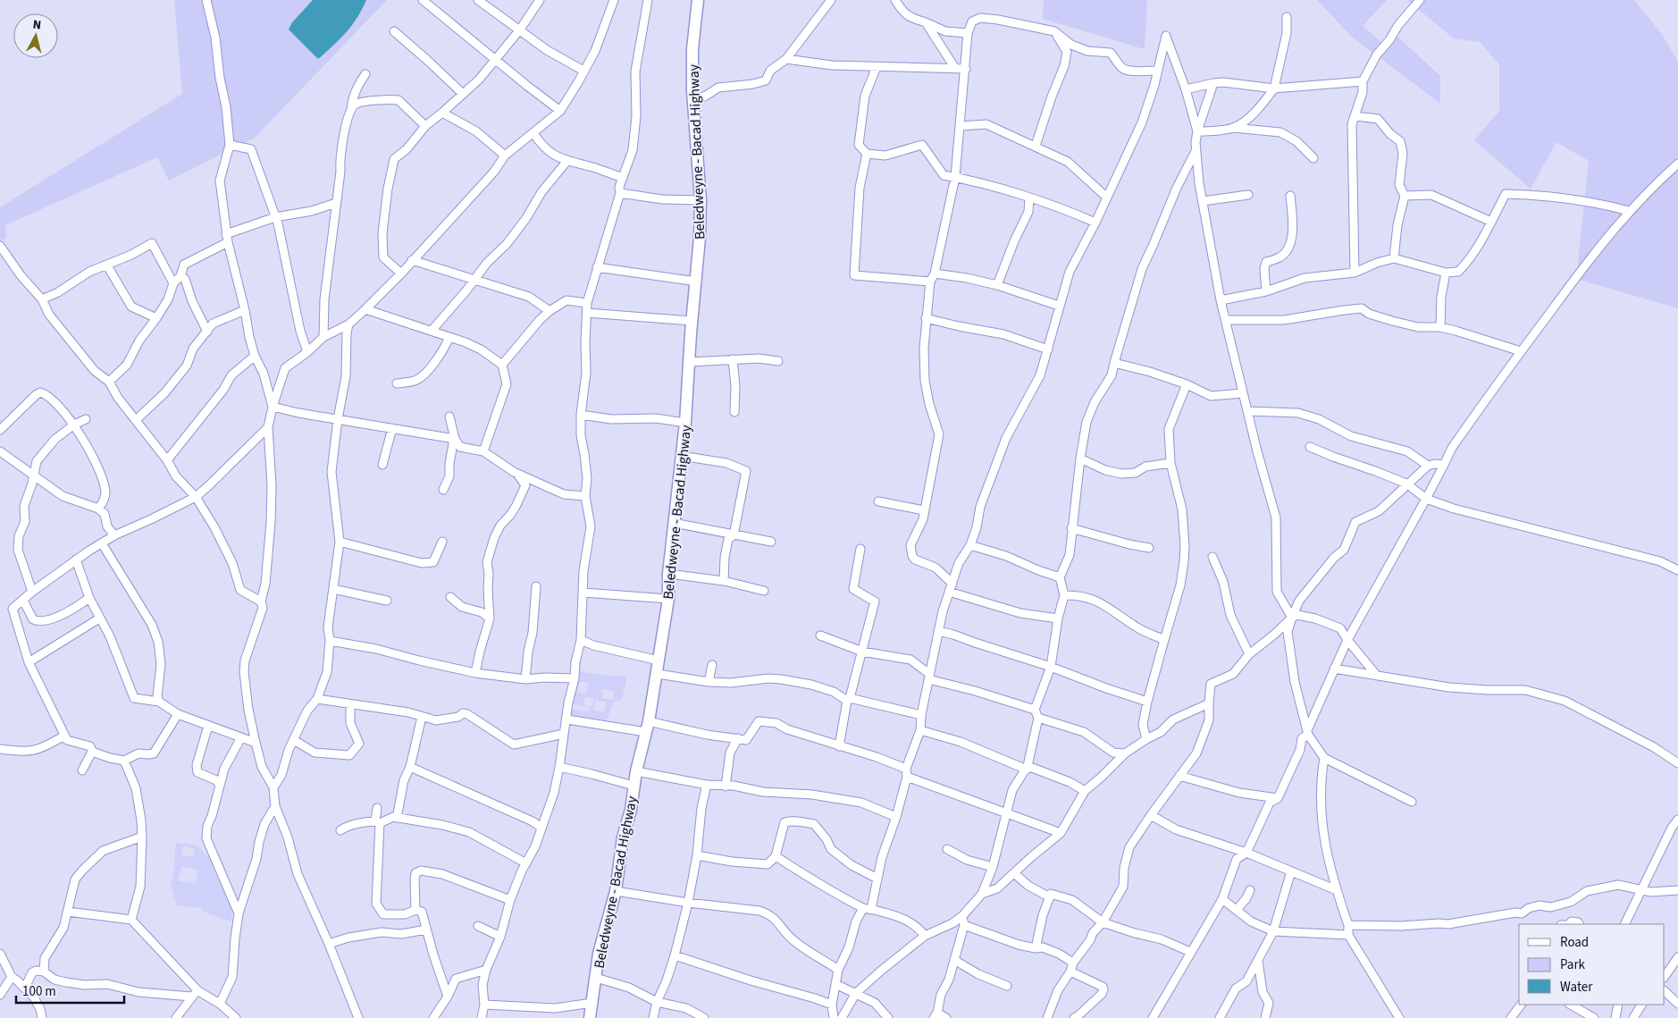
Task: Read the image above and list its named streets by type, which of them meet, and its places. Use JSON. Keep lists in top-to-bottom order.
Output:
{
  "streets": {
    "street": ["Beledweyne - Bacad Highway"]
  },
  "legend": ["Road", "Park", "Water"],
  "scale_bar": "100 m",
  "north": "top"
}
